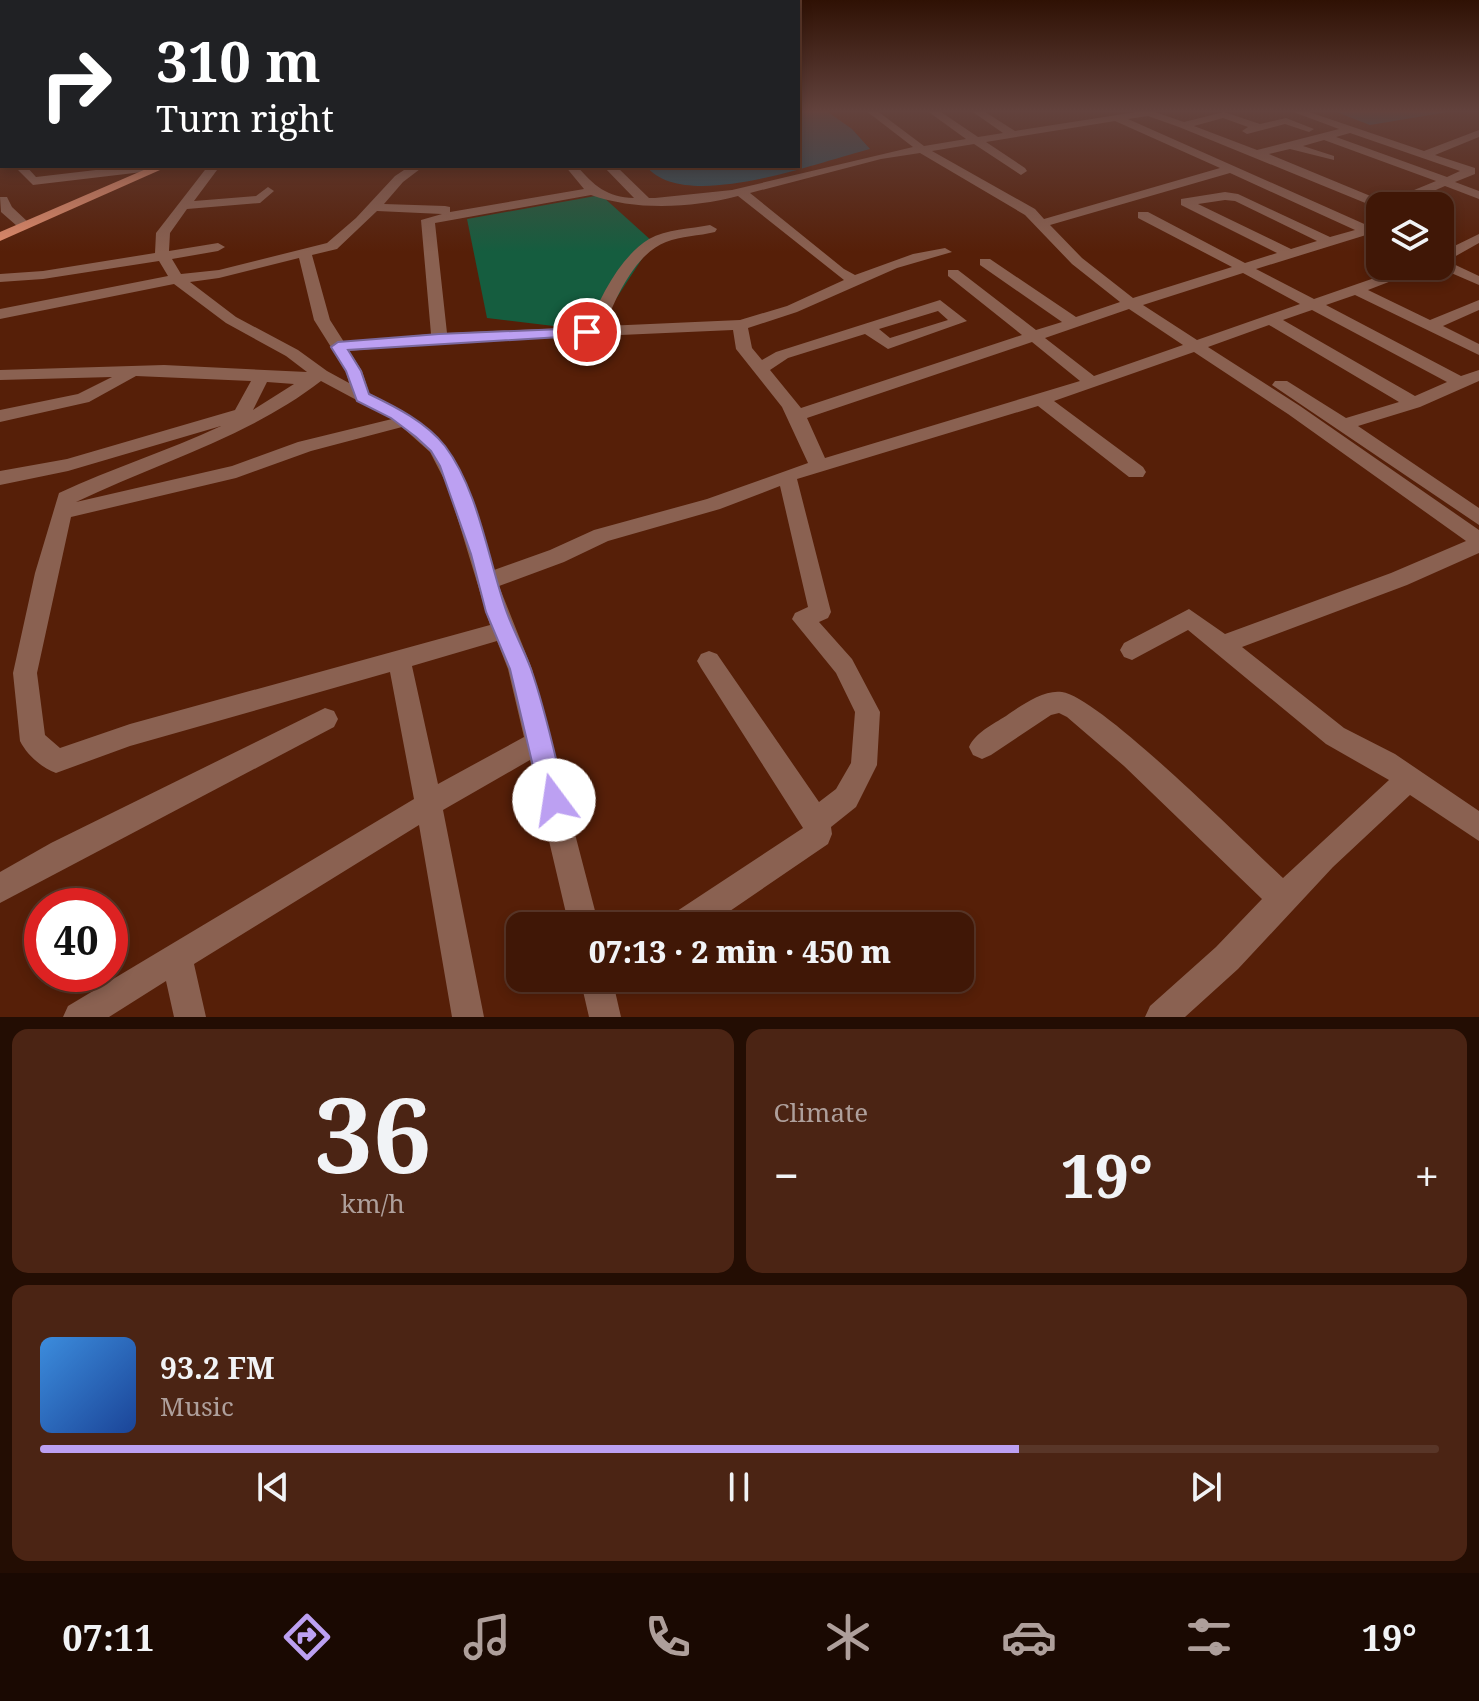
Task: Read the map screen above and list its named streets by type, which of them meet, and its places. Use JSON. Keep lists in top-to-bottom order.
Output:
{
  "page": {
    "turn": ["310 m", "Turn right"],
    "limit": "40",
    "trip": "07:13 · 2 min · 450 m",
    "tile": [
      ["36", "km/h"],
      "Climate"
    ],
    "heat": ["−", "19°", "+"],
    "song": ["93.2 FM", "Music"],
    "tabs": ["07:11", "19°"]
  }
}
